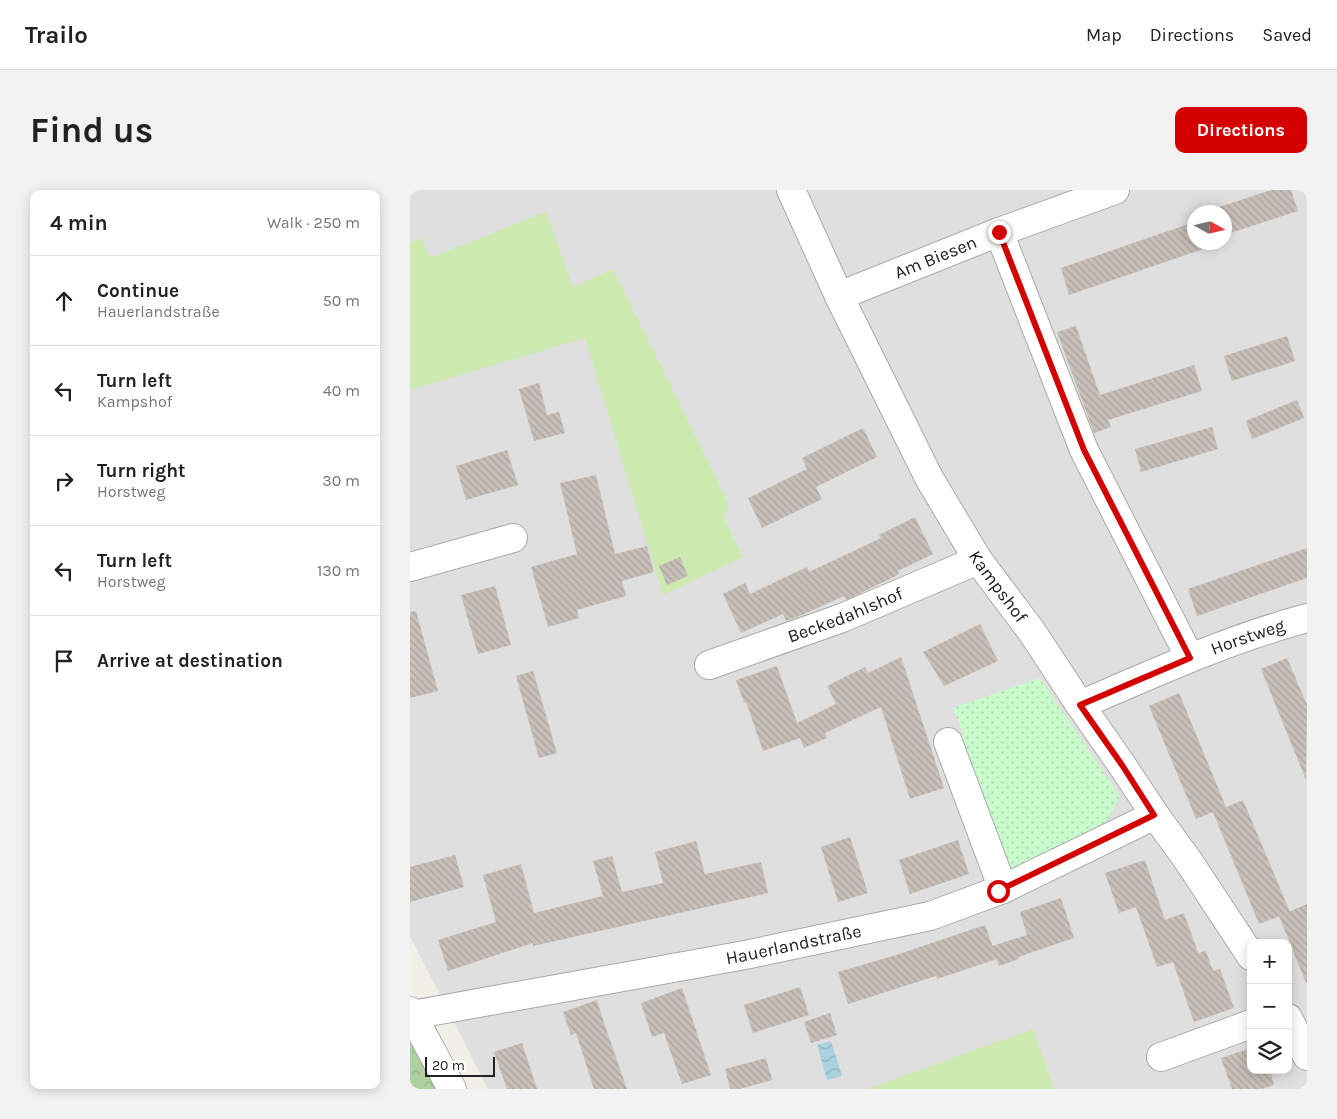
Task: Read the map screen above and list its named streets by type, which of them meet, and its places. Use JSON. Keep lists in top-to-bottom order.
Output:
{
  "streets": {
    "street": [
      "Am Biesen",
      "Kampshof",
      "Beckedahlshof",
      "Horstweg",
      "Hauerlandstraße"
    ]
  },
  "crossings": [
    ["Am Biesen", "Kampshof"],
    ["Am Biesen", "Horstweg"],
    ["Kampshof", "Beckedahlshof"],
    ["Kampshof", "Horstweg"],
    ["Kampshof", "Hauerlandstraße"]
  ],
  "scale_bar": "20 m",
  "north": "right",
  "page": {
    "header": "Trailo",
    "nav": ["Map", "Directions", "Saved"],
    "buttons": "Directions",
    "title": "Find us",
    "heading": ["4 min", "Walk · 250 m"],
    "list": [
      ["Continue", "Hauerlandstraße", "50 m"],
      ["Turn left", "Kampshof", "40 m"],
      ["Turn right", "Horstweg", "30 m"],
      ["Turn left", "Horstweg", "130 m"],
      "Arrive at destination"
    ],
    "map_buttons": ["+", "−"],
    "scale": "20 m"
  }
}
